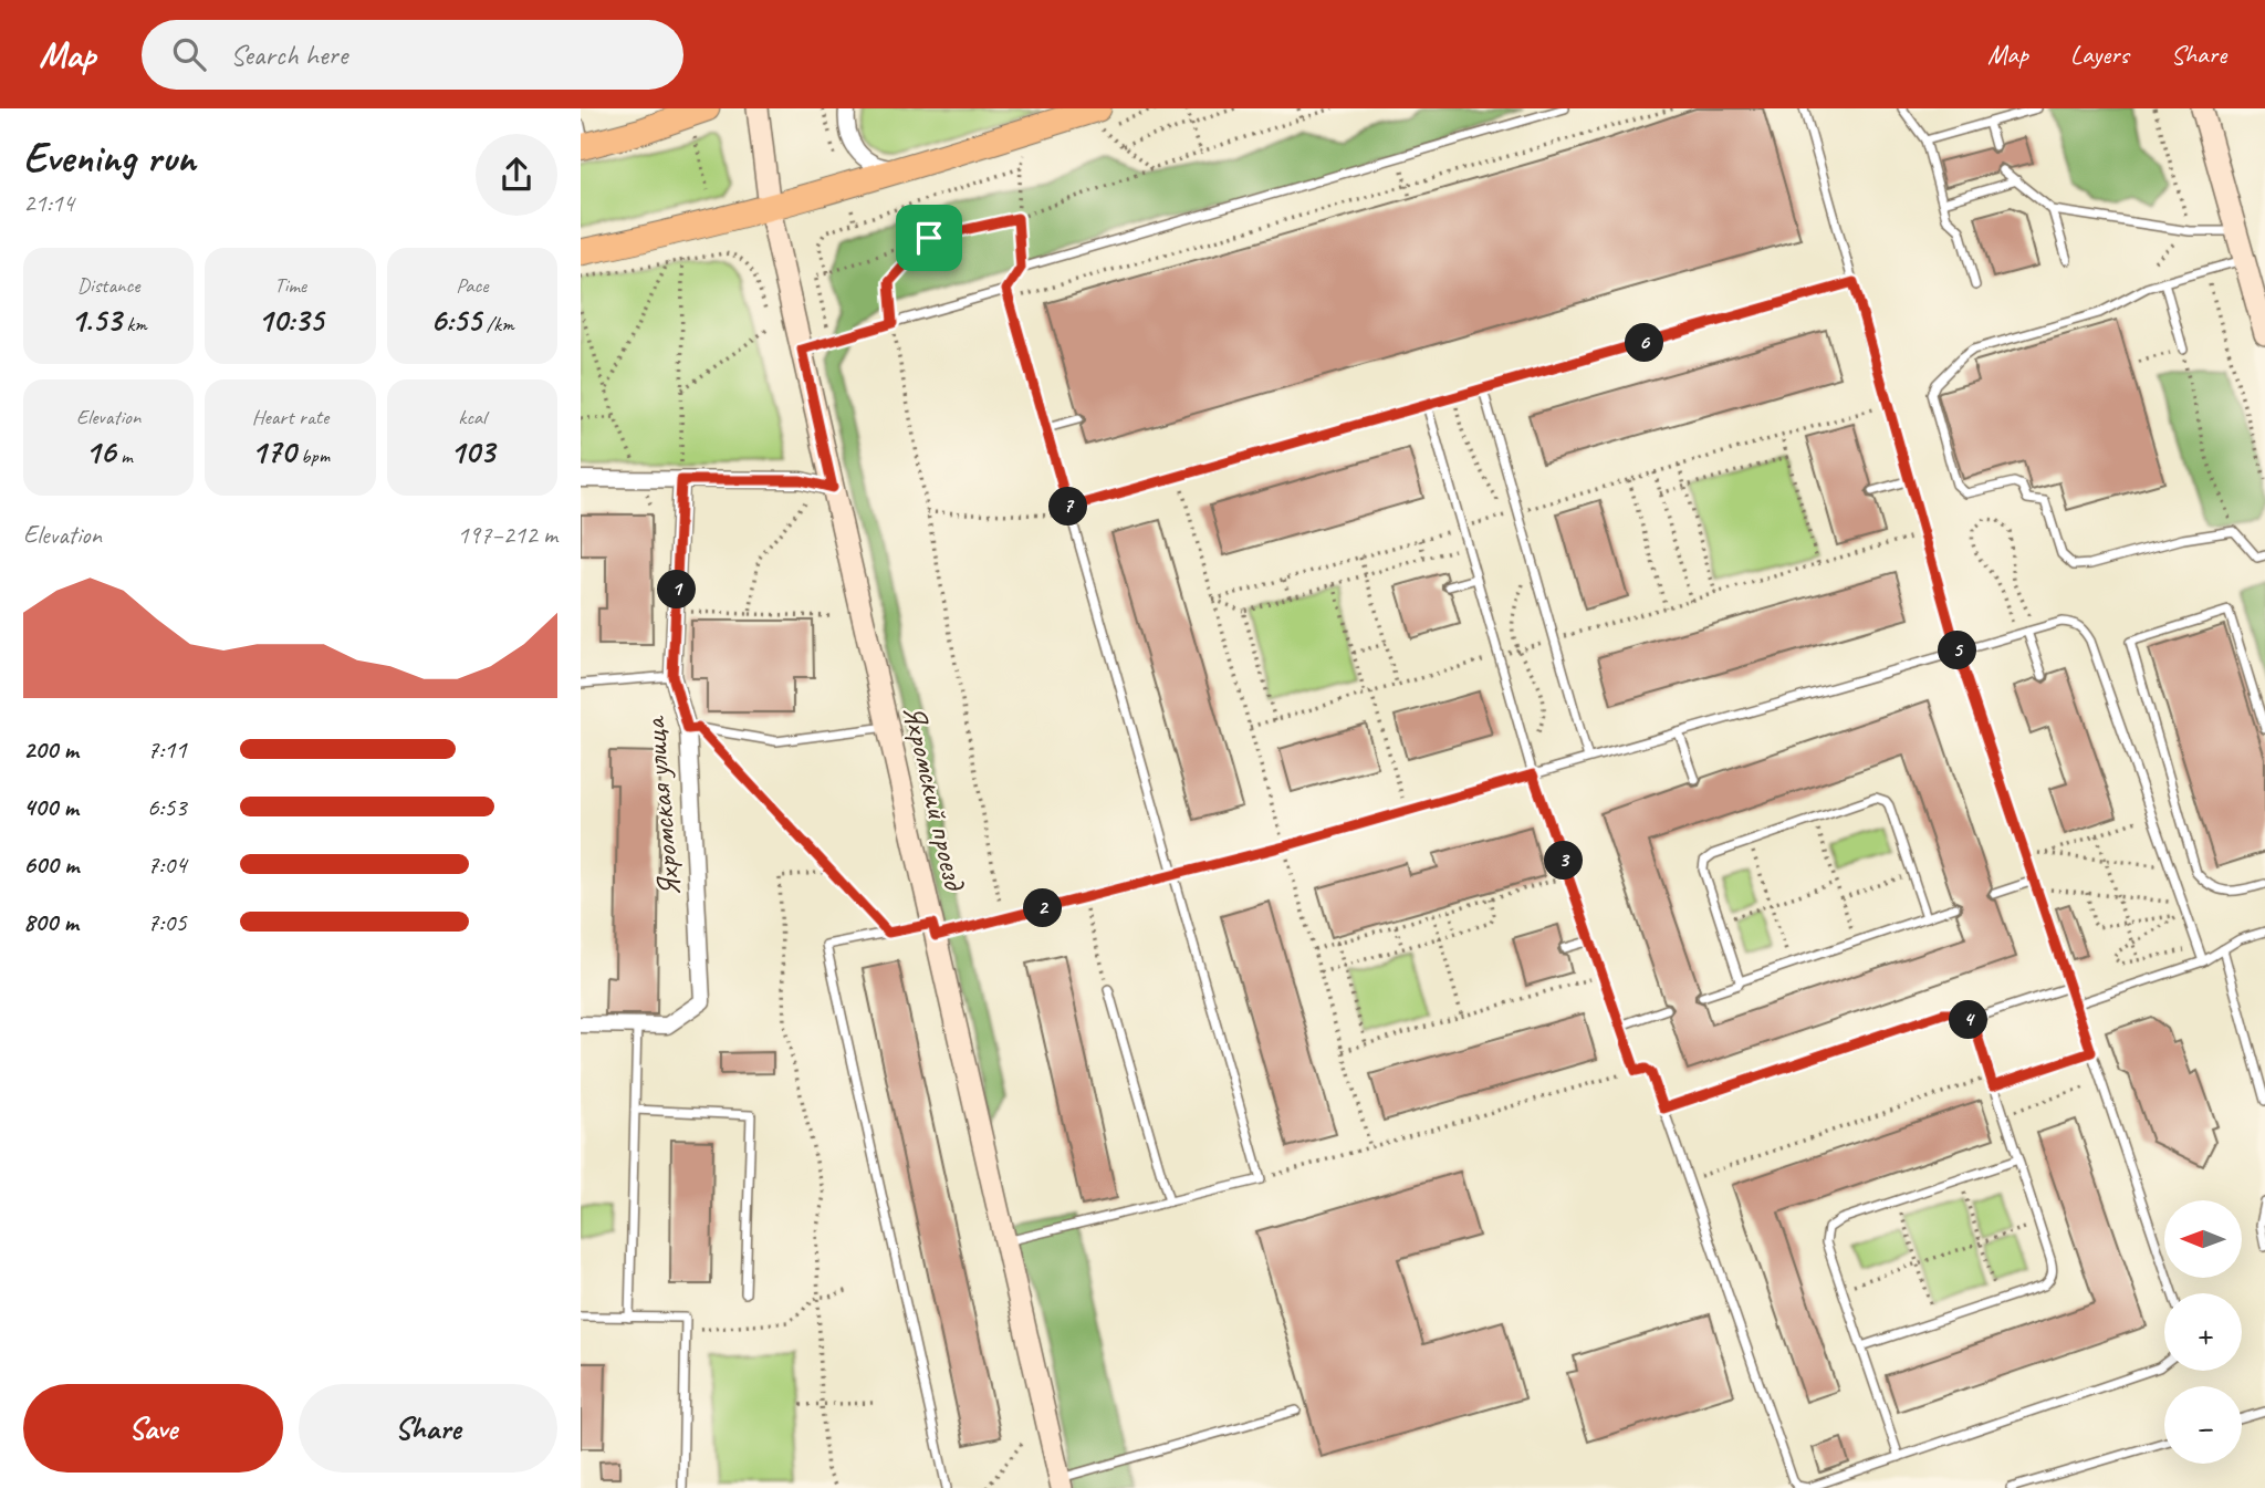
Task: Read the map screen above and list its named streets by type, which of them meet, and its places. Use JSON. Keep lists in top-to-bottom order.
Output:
{
  "streets": {
    "street": ["Яхромский проезд", "Яхромская улица"]
  },
  "north": "left",
  "page": {
    "header": "Map",
    "search": "Search here",
    "nav": ["Map", "Layers", "Share"],
    "heading": ["Evening run", "21:14"],
    "stats": [
      ["Distance", "1.53 km"],
      ["Time", "10:35"],
      ["Pace", "6:55 /km"],
      ["Elevation", "16 m"],
      ["Heart rate", "170 bpm"],
      ["kcal", "103"]
    ],
    "pins": [
      "6",
      "7",
      "1",
      "5",
      "3",
      "2",
      "4"
    ],
    "chart": ["Elevation", "197–212 m"],
    "list": [
      {
        "name": "200 m",
        "note": "7:11"
      },
      {
        "name": "400 m",
        "note": "6:53"
      },
      {
        "name": "600 m",
        "note": "7:04"
      },
      {
        "name": "800 m",
        "note": "7:05"
      }
    ],
    "map_buttons": ["+", "−"],
    "buttons": ["Save", "Share"]
  }
}
